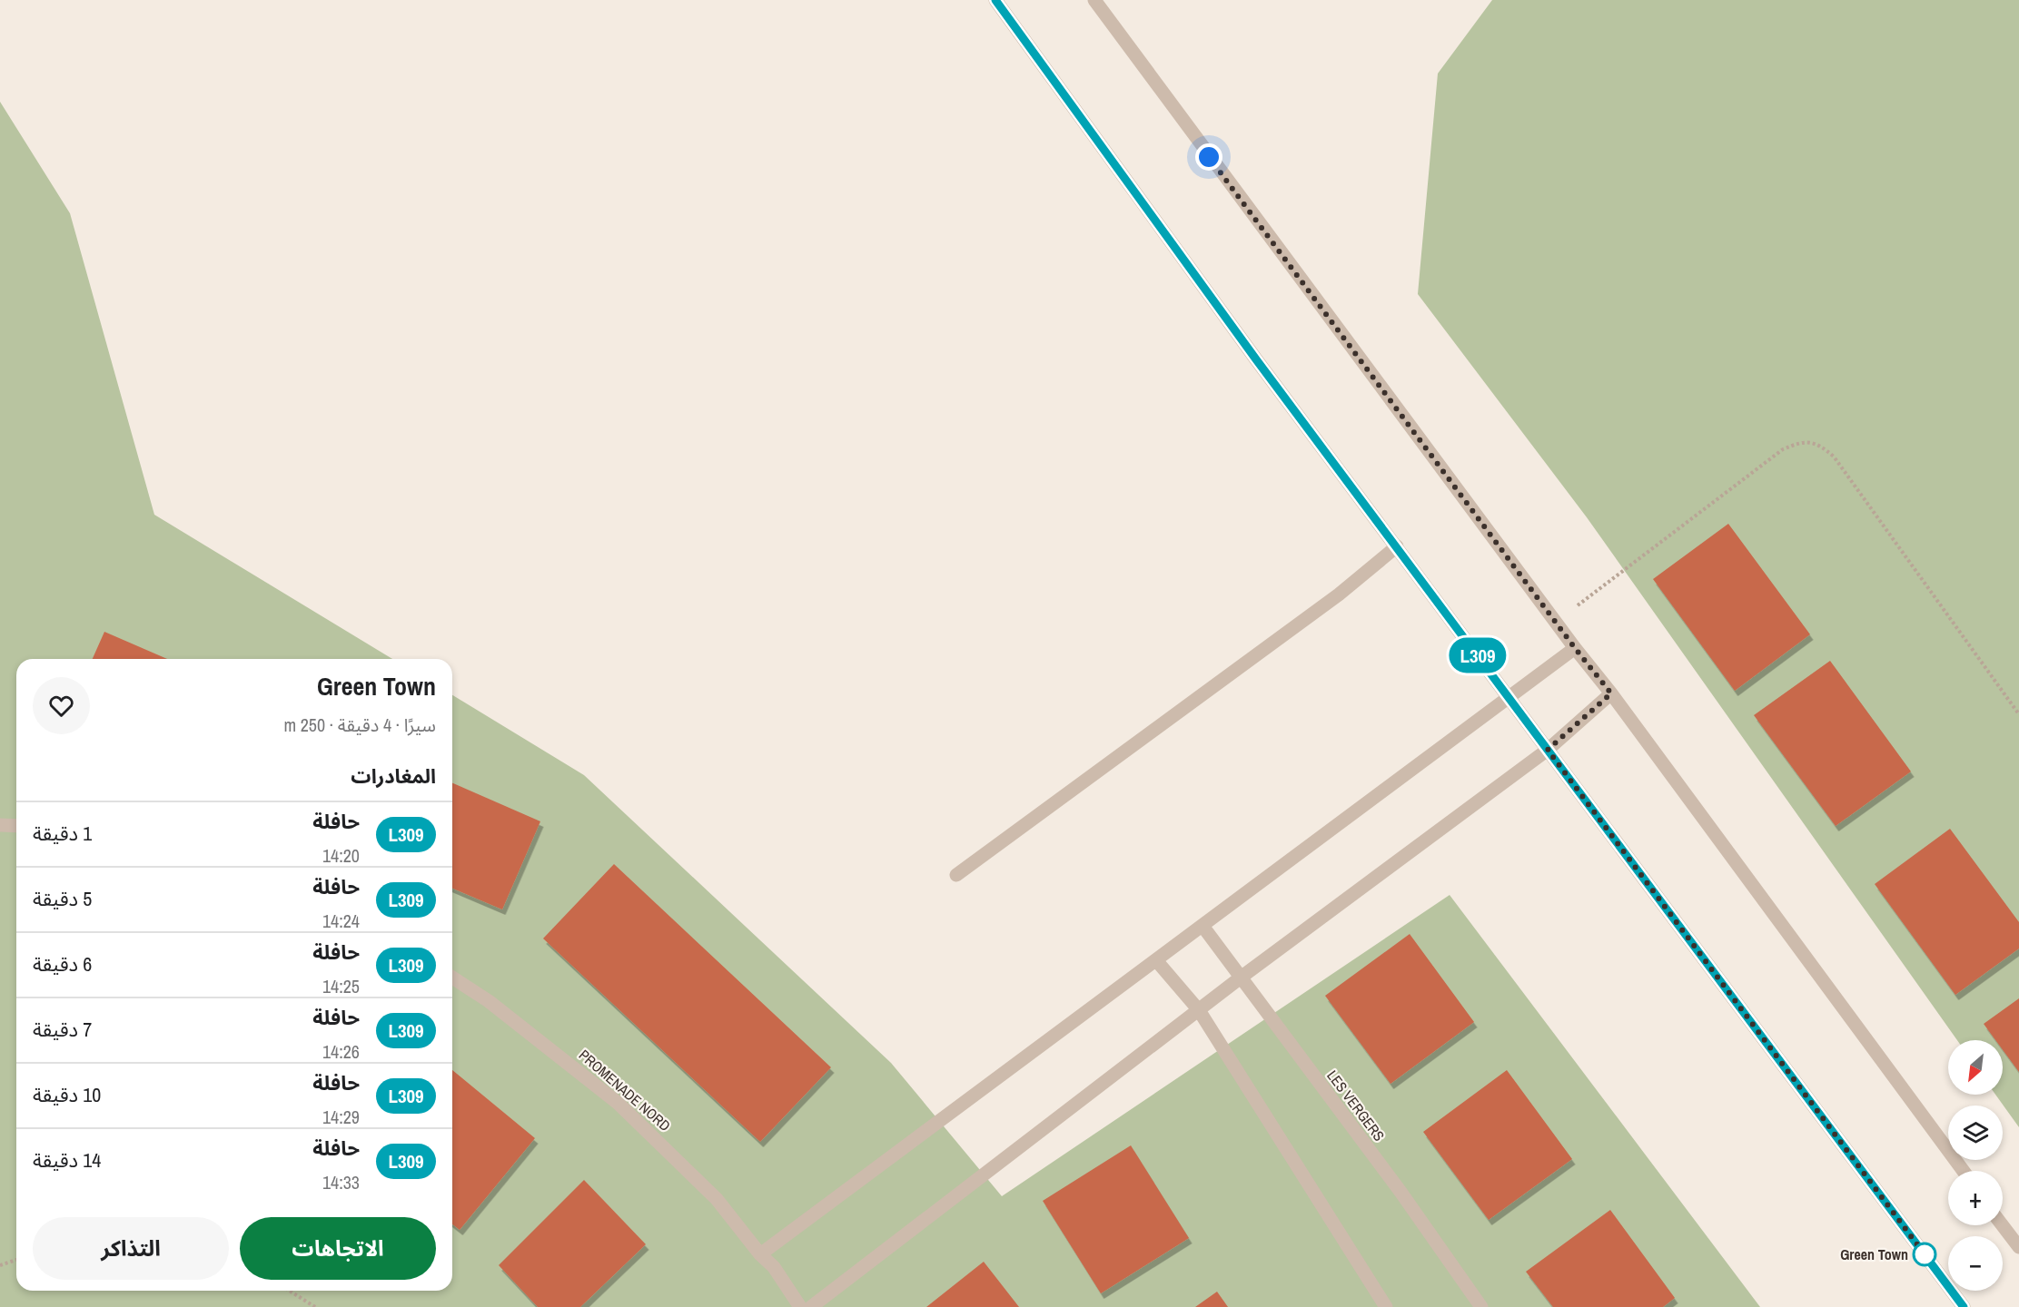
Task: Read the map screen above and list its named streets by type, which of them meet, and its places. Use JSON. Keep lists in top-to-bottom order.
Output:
{
  "streets": {
    "street": ["PROMENADE NORD", "LES VERGERS"]
  },
  "places": ["Green Town"],
  "lines": ["bus line L309"],
  "north": "bottom left",
  "page": {
    "on_map": "L309",
    "heading": [
      ["Green Town", "سيرًا · 4 دقيقة · 250 m"],
      "المغادرات"
    ],
    "list": [
      {
        "mark": "L309",
        "name": "حافلة",
        "note": "14:20",
        "value": "1 دقيقة"
      },
      {
        "mark": "L309",
        "name": "حافلة",
        "note": "14:24",
        "value": "5 دقيقة"
      },
      {
        "mark": "L309",
        "name": "حافلة",
        "note": "14:25",
        "value": "6 دقيقة"
      },
      {
        "mark": "L309",
        "name": "حافلة",
        "note": "14:26",
        "value": "7 دقيقة"
      },
      {
        "mark": "L309",
        "name": "حافلة",
        "note": "14:29",
        "value": "10 دقيقة"
      },
      {
        "mark": "L309",
        "name": "حافلة",
        "note": "14:33",
        "value": "14 دقيقة"
      }
    ],
    "map_buttons": ["+", "−"],
    "buttons": ["الاتجاهات", "التذاكر"]
  }
}
